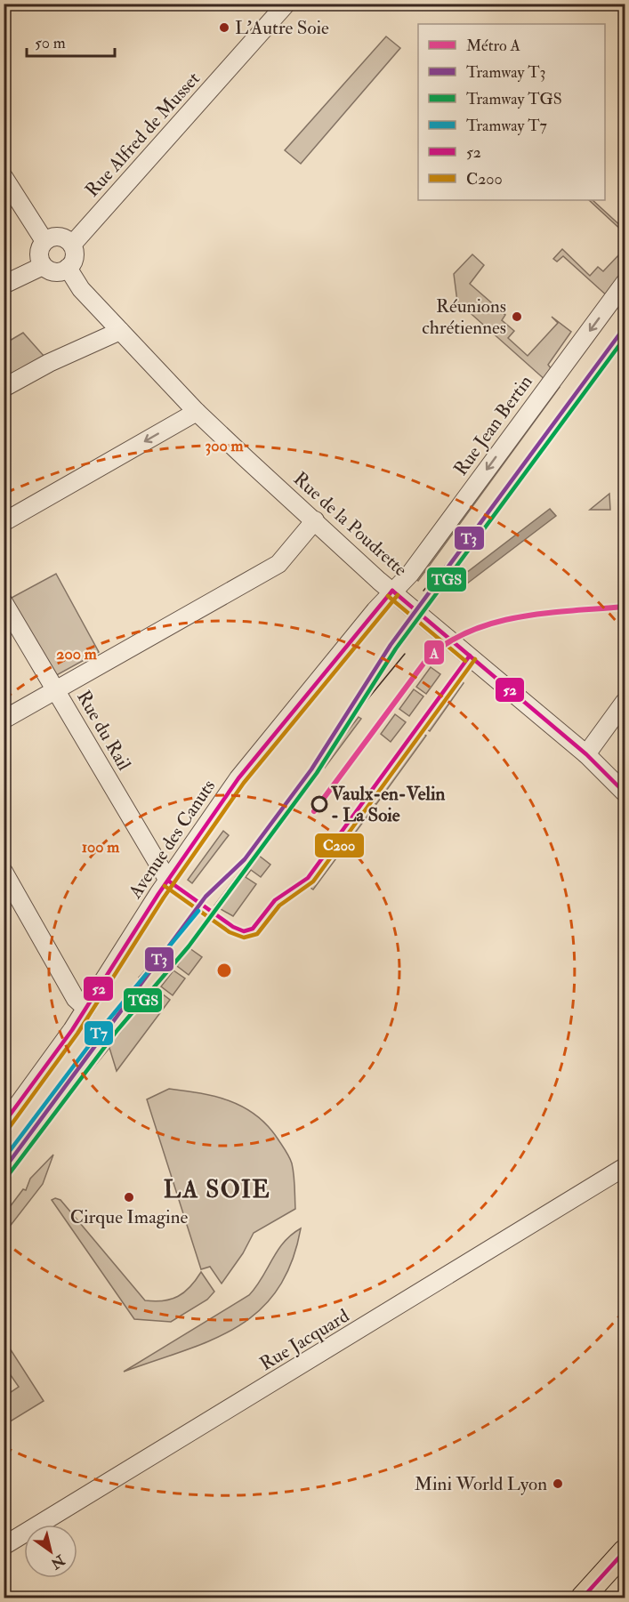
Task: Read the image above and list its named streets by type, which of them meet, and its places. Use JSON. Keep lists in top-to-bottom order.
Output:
{
  "streets": {
    "street": [
      "Rue Alfred de Musset",
      "Rue Jean Bertin",
      "Rue de la Poudrette",
      "Rue du Rail",
      "Avenue des Canuts",
      "Rue Jacquard"
    ]
  },
  "crossings": [
    ["Rue Alfred de Musset", "Rue de la Poudrette"],
    ["Rue Jean Bertin", "Rue de la Poudrette"],
    ["Rue Jean Bertin", "Avenue des Canuts"],
    ["Rue de la Poudrette", "Avenue des Canuts"],
    ["Rue du Rail", "Avenue des Canuts"]
  ],
  "one_way": ["Rue Jean Bertin"],
  "districts": ["LA SOIE"],
  "places": [
    "L'Autre Soie",
    "Réunions chrétiennes",
    "Vaulx-en-Velin - La Soie",
    "Cirque Imagine",
    "Mini World Lyon"
  ],
  "lines": [
    "tram line T3",
    "tram line TGS",
    "transit line 52",
    "transit line C200",
    "metro line A",
    "tram line T7"
  ],
  "legend": [
    "Métro A",
    "Tramway T3",
    "Tramway TGS",
    "Tramway T7",
    "52",
    "C200"
  ],
  "scale_bar": "50 m",
  "north": "bottom right",
  "rings": ["300 m", "200 m", "100 m"]
}
